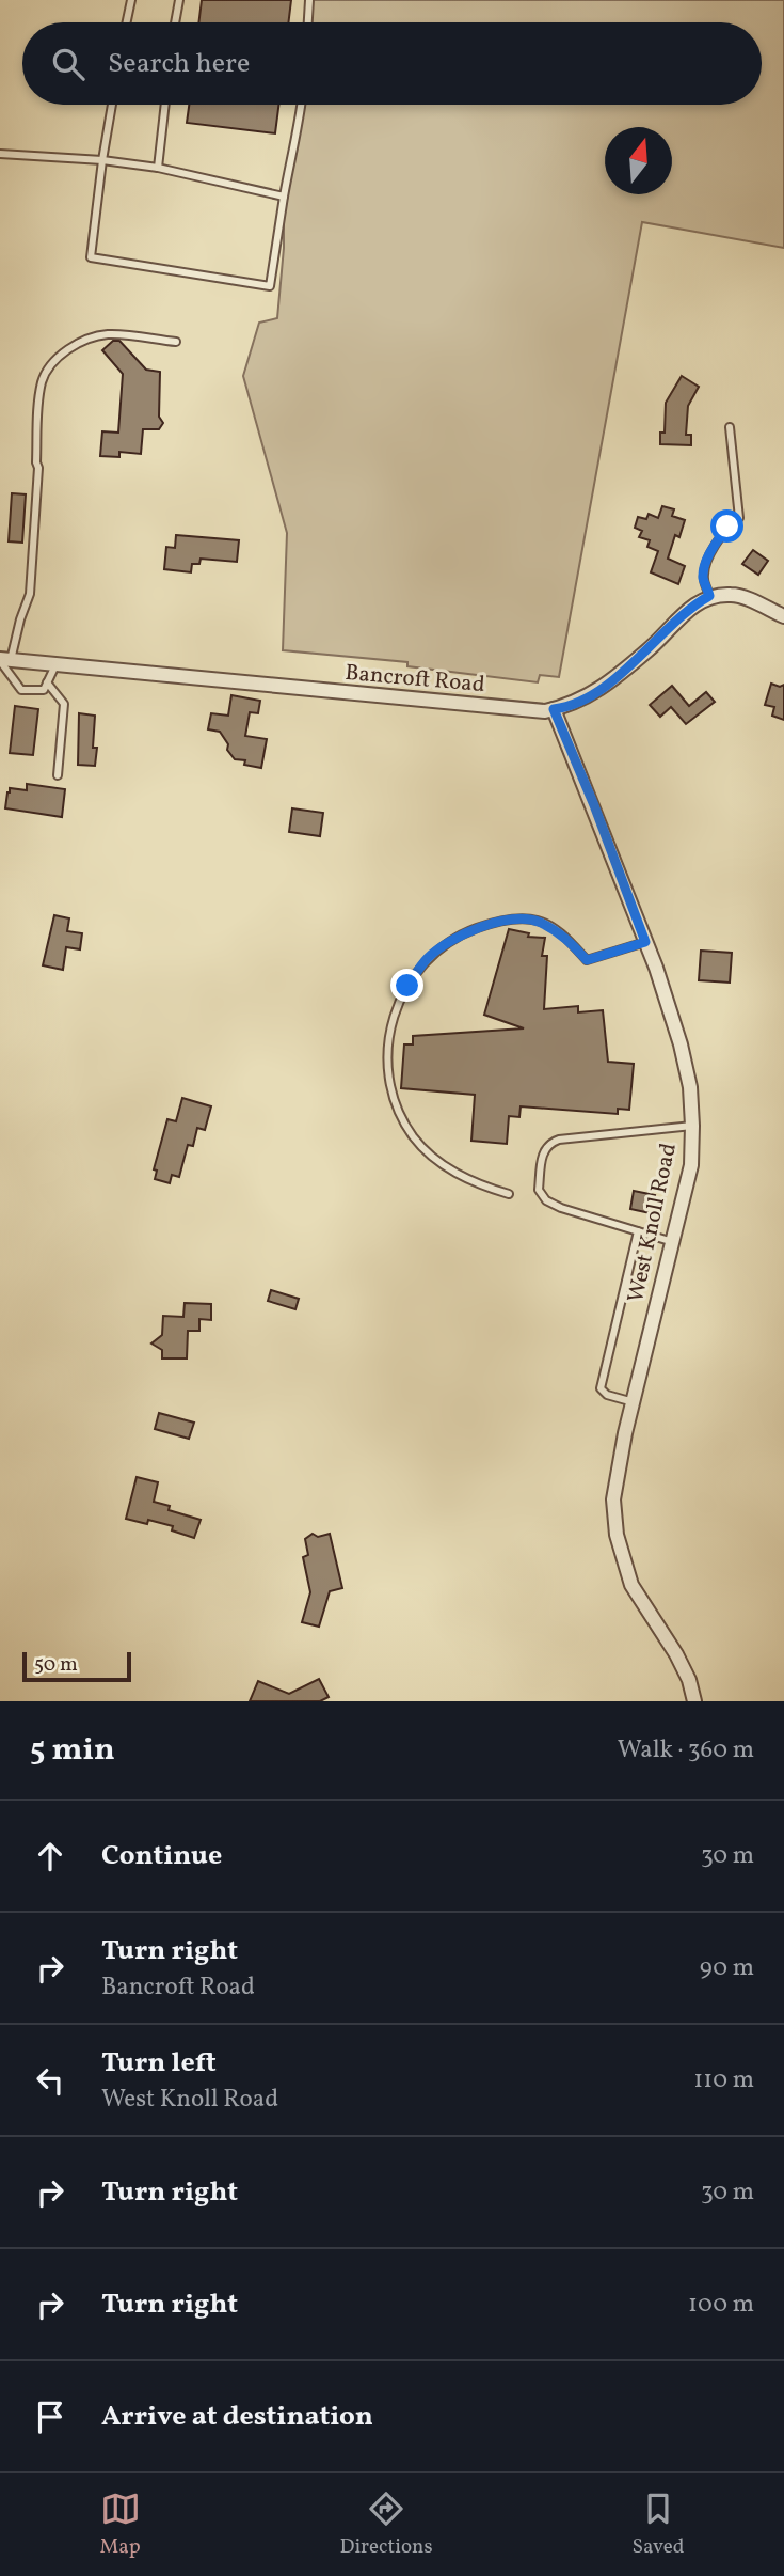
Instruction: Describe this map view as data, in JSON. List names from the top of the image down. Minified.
{"streets":{"street":["Bancroft Road","West Knoll Road"]},"crossings":[["Bancroft Road","West Knoll Road"]],"scale_bar":"50 m","north":"top","page":{"search":"Search here","scale":"50 m","heading":["5 min","Walk · 360 m"],"list":[["Continue","30 m"],["Turn right","Bancroft Road","90 m"],["Turn left","West Knoll Road","110 m"],["Turn right","30 m"],["Turn right","100 m"],"Arrive at destination"],"nav":["Map","Directions","Saved"]}}
